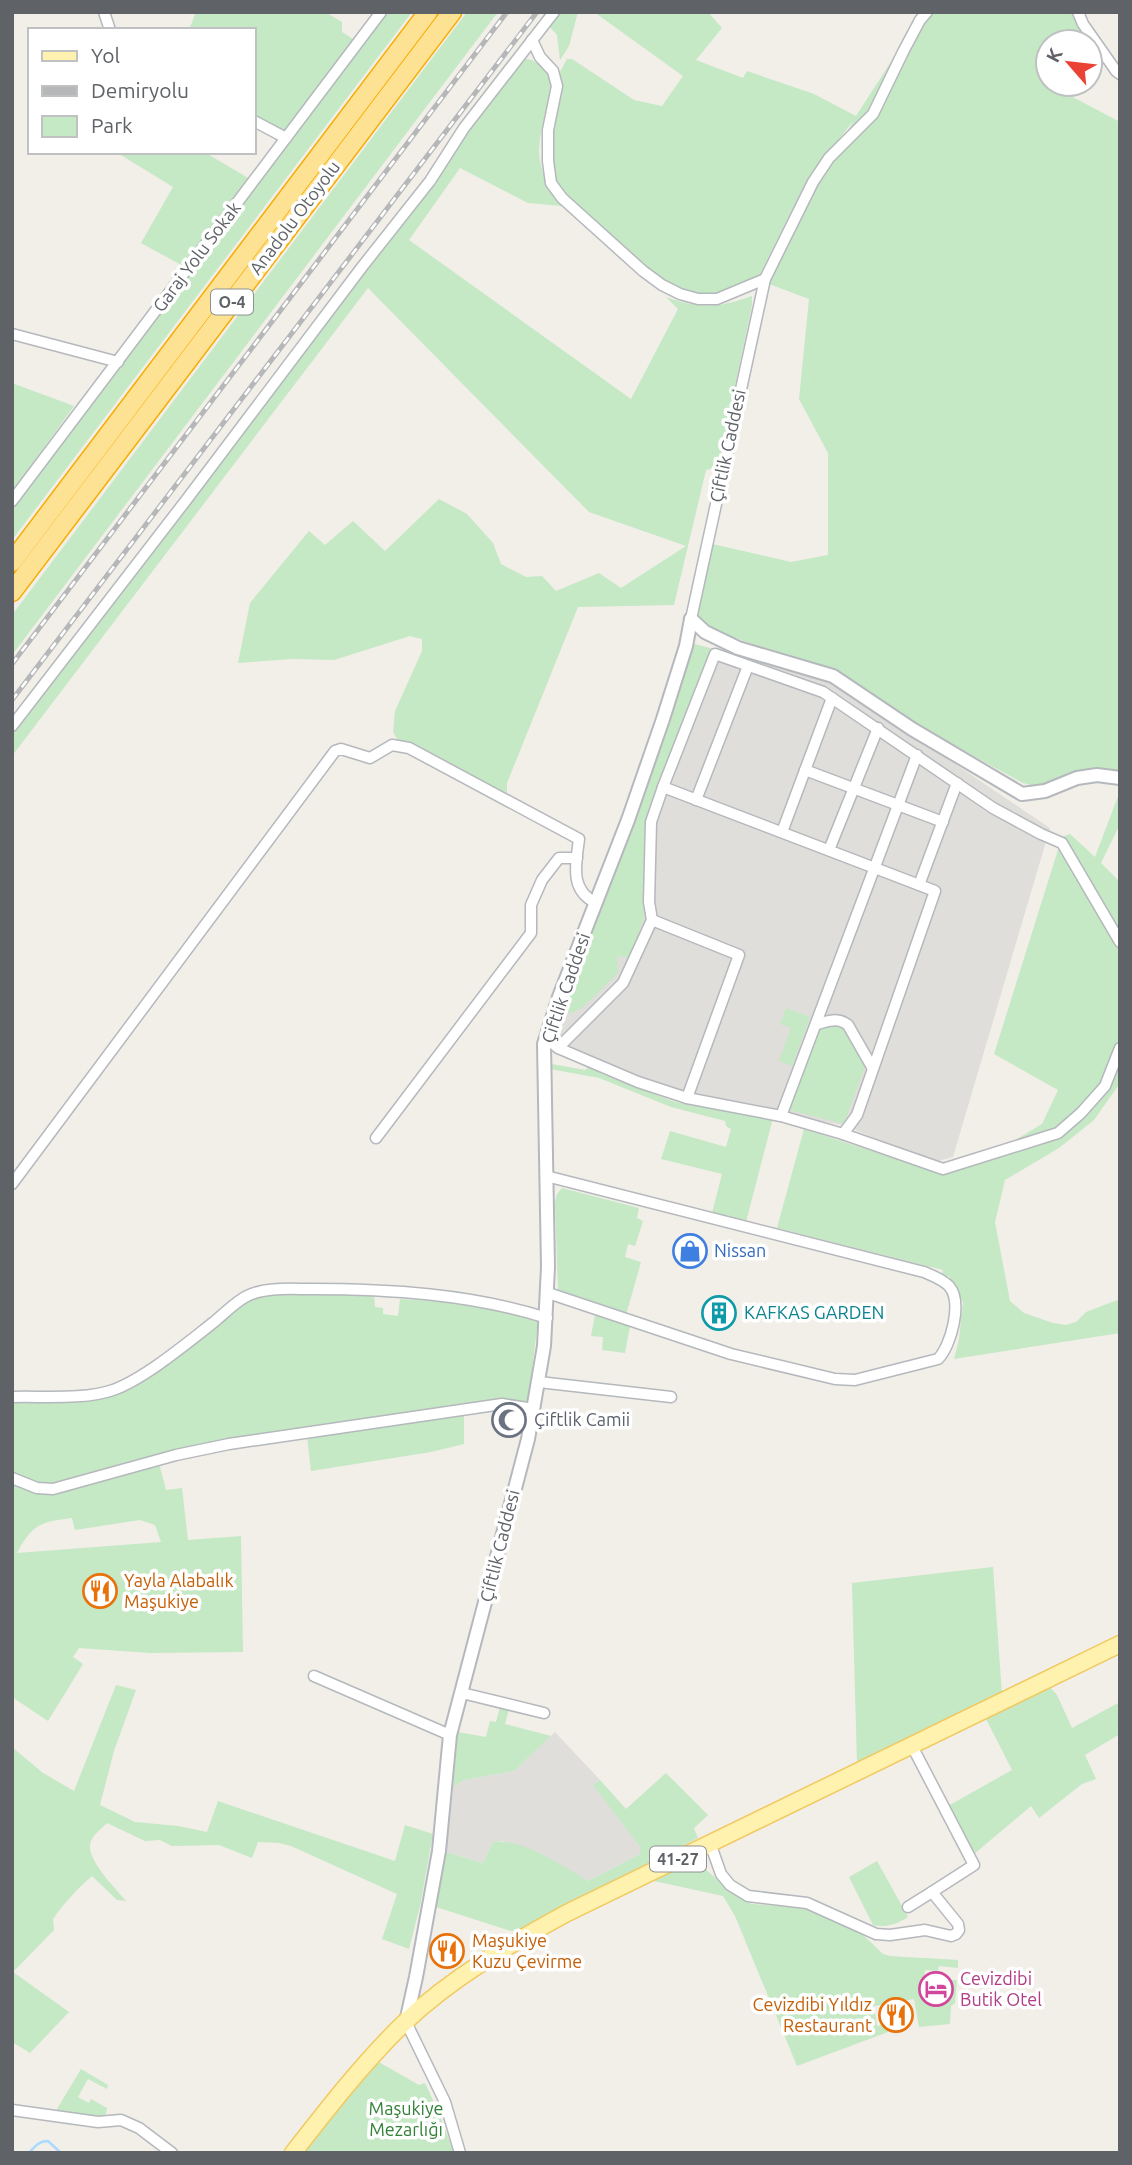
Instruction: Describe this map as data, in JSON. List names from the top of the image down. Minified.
{"streets":{"highway":["Anadolu Otoyolu","O-4"],"main road":["41-27"],"street":["Garaj Yolu Sokak","Çiftlik Caddesi"]},"crossings":[["Çiftlik Caddesi","41-27"]],"parks":["Maşukiye Mezarlığı"],"places":{"shop":["Nissan"],"building":["KAFKAS GARDEN"],"mosque":["Çiftlik Camii"],"restaurant":["Yayla Alabalık Maşukiye","Maşukiye Kuzu Çevirme","Cevizdibi Yıldız Restaurant"],"hotel":["Cevizdibi Butik Otel"]},"legend":["Yol","Demiryolu","Park"],"north":"top left"}
